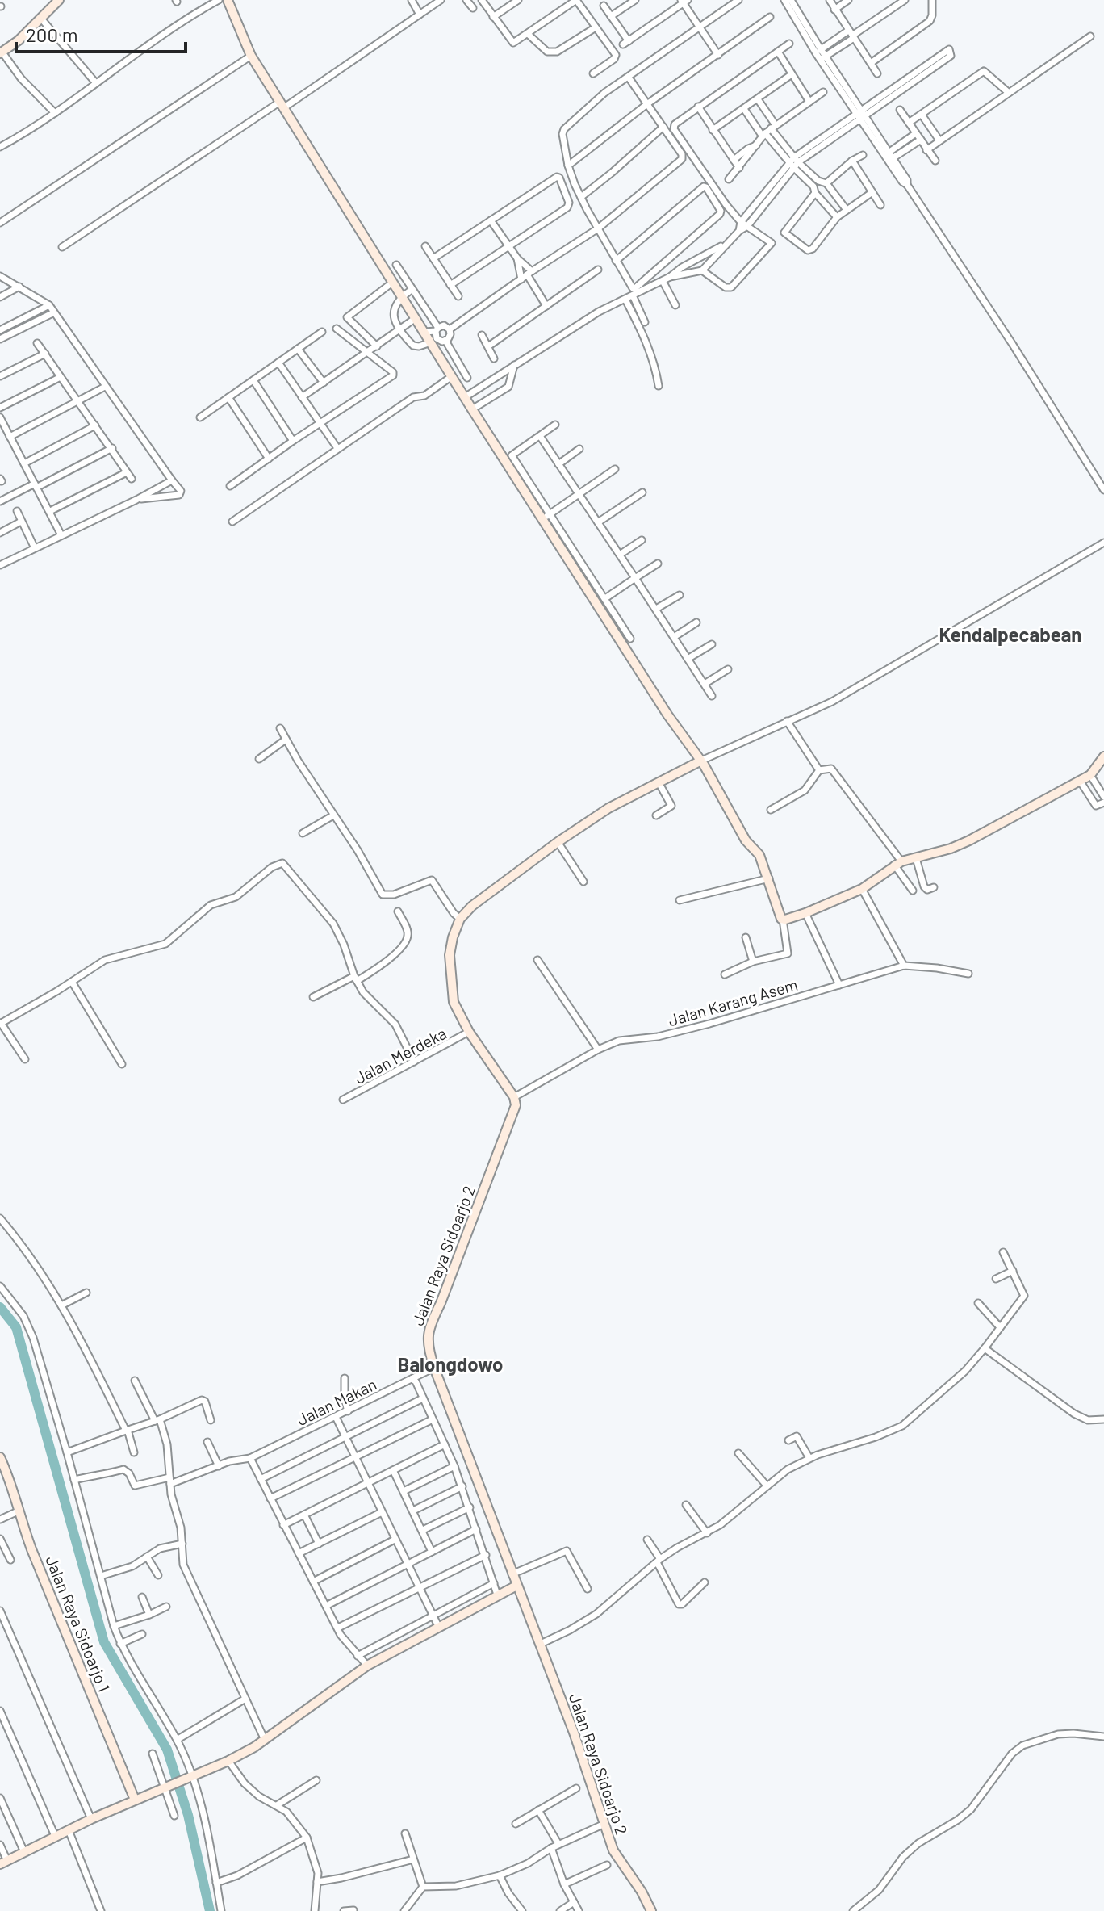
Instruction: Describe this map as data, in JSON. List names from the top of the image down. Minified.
{"streets":{"street":["Jalan Karang Asem","Jalan Merdeka","Jalan Raya Sidoarjo 2","Jalan Makan","Jalan Raya Sidoarjo 1"]},"crossings":[["Jalan Karang Asem","Jalan Raya Sidoarjo 2"],["Jalan Raya Sidoarjo 2","Jalan Makan"]],"districts":["Kendalpecabean","Balongdowo"],"scale_bar":"200 m"}
